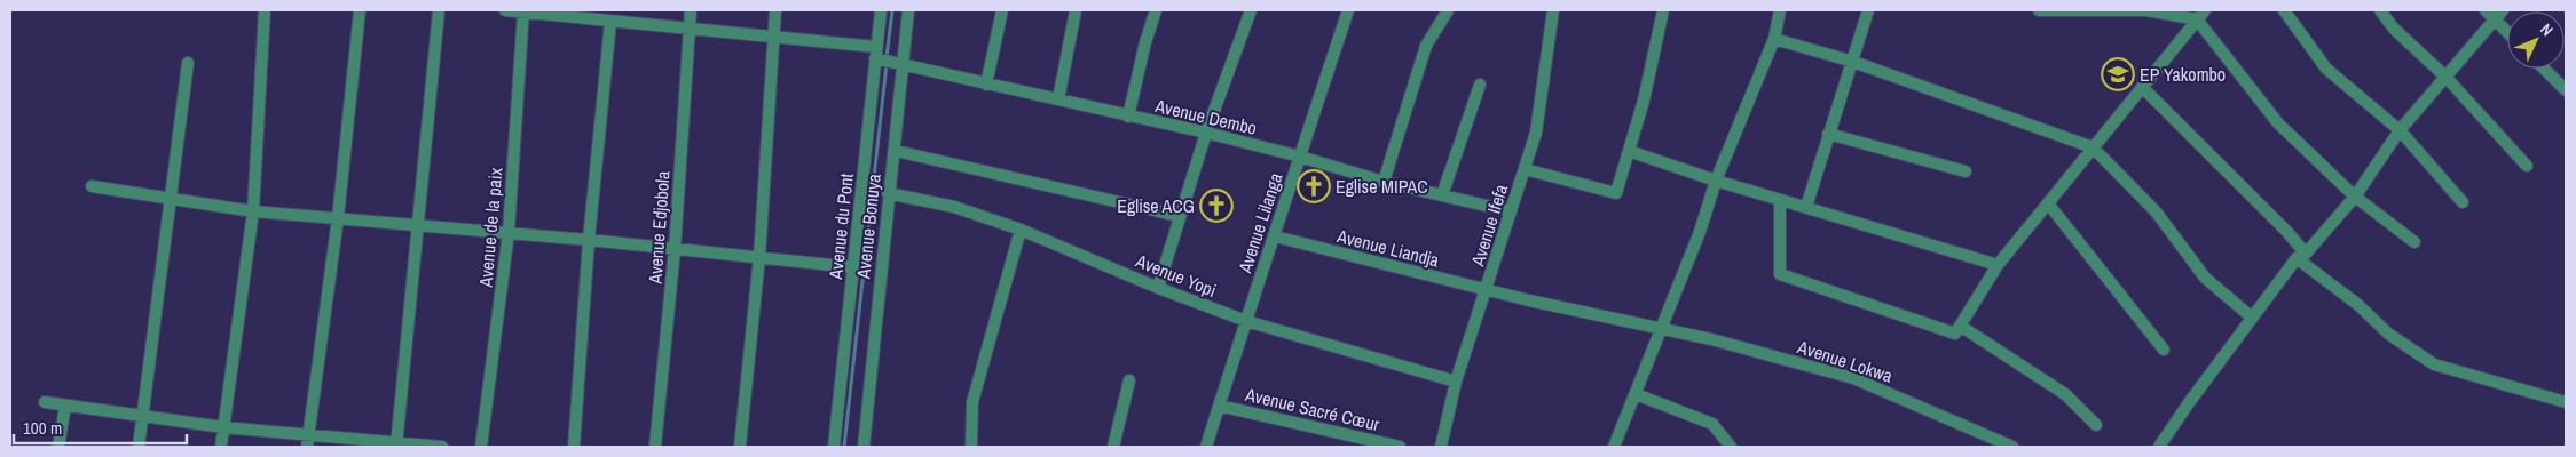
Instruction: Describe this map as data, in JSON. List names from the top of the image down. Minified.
{"streets":{"street":["Avenue Dembo","Avenue Lilanga","Avenue Ifefa","Avenue du Pont","Avenue Bonuya","Avenue de la paix","Avenue Edjobola","Avenue Liandja","Avenue Yopi","Avenue Lokwa","Avenue Sacré Cœur"]},"crossings":[["Avenue Dembo","Avenue Lilanga"],["Avenue Dembo","Avenue Ifefa"],["Avenue Dembo","Avenue du Pont"],["Avenue Dembo","Avenue Bonuya"],["Avenue Dembo","Avenue de la paix"],["Avenue Dembo","Avenue Edjobola"],["Avenue Lilanga","Avenue Liandja"],["Avenue Lilanga","Avenue Yopi"],["Avenue Lilanga","Avenue Sacré Cœur"],["Avenue Ifefa","Avenue Liandja"],["Avenue Ifefa","Avenue Yopi"],["Avenue du Pont","Avenue Bonuya"],["Avenue Bonuya","Avenue Yopi"],["Avenue Liandja","Avenue Lokwa"]],"places":{"school or university":["EP Yakombo"],"church":["Eglise MIPAC","Eglise ACG"]},"scale_bar":"100 m","north":"top right"}
